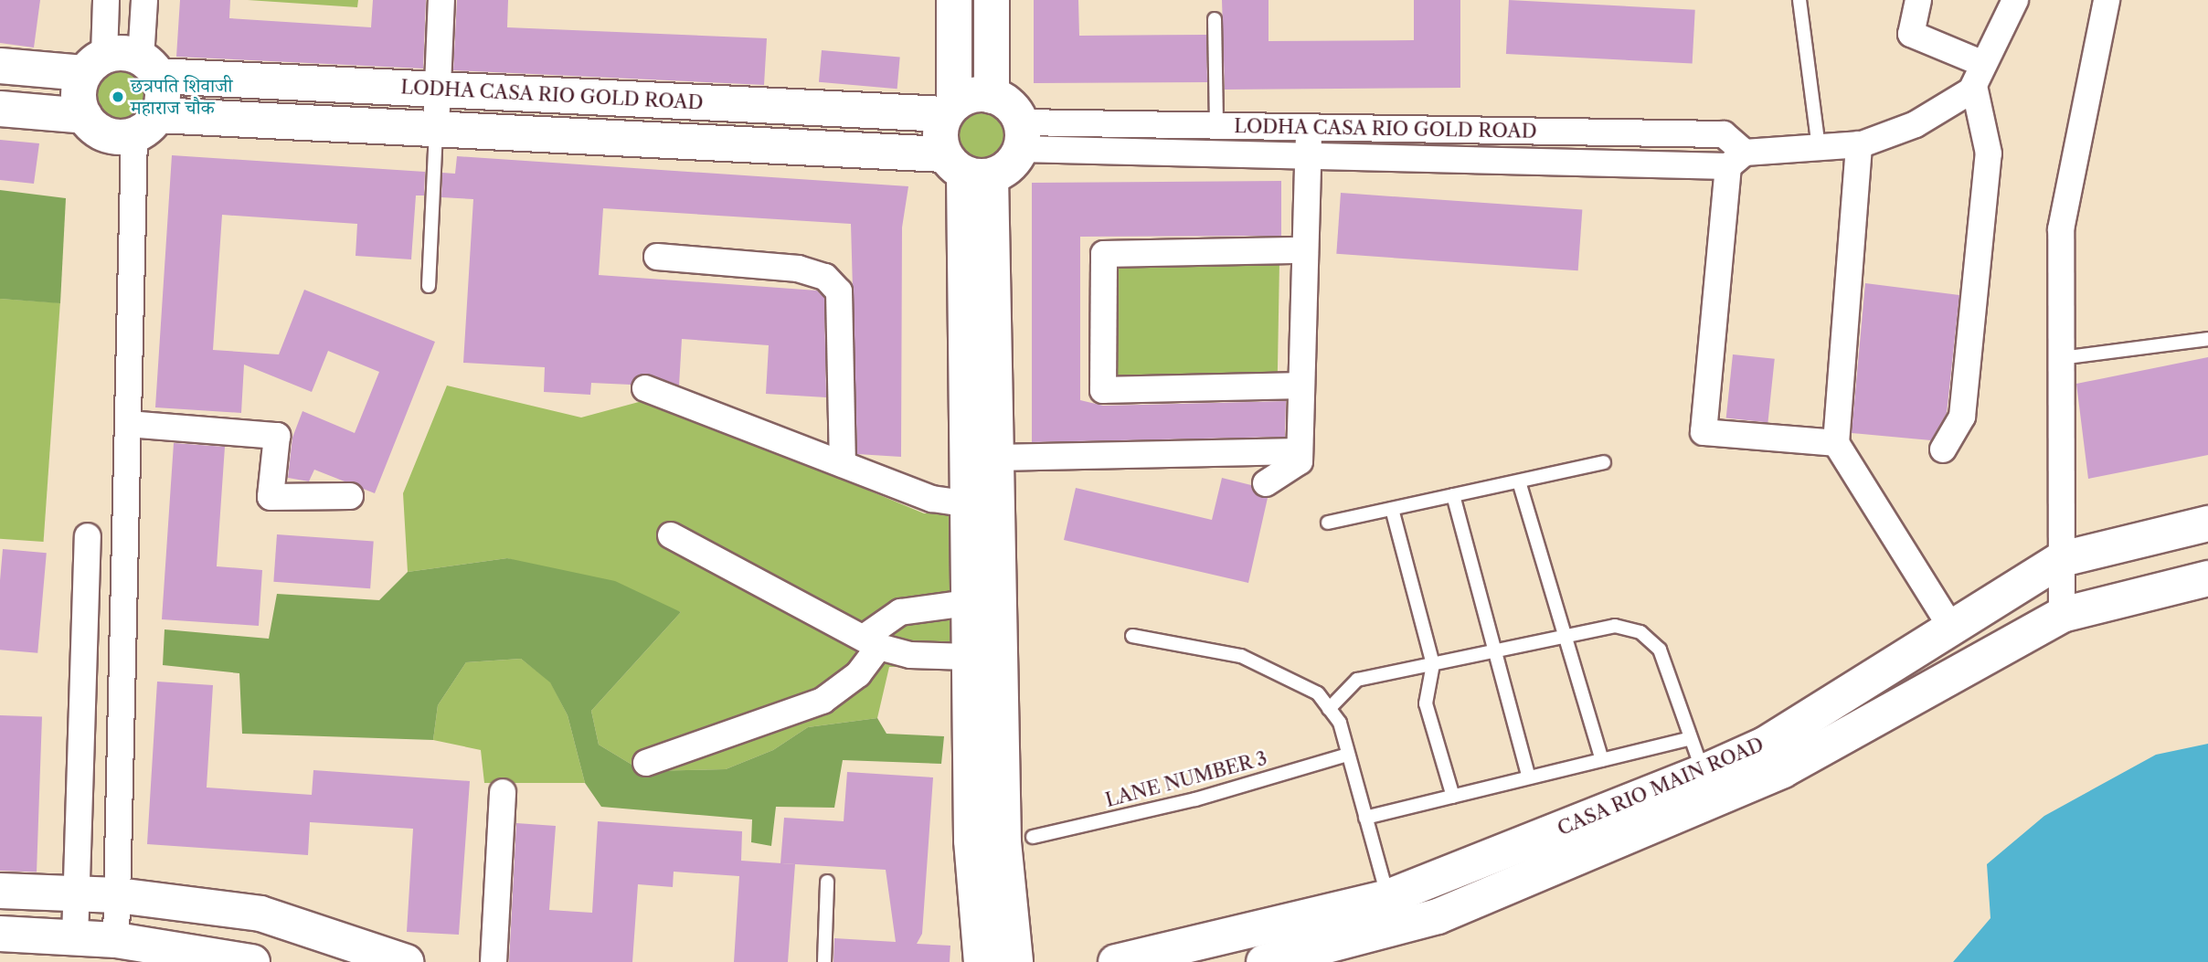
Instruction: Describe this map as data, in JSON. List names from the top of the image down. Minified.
{"streets":{"street":["LODHA CASA RIO GOLD ROAD","CASA RIO MAIN ROAD"],"lane":["LANE NUMBER 3"]},"places":["छत्रपति शिवाजी महाराज चौक"]}
